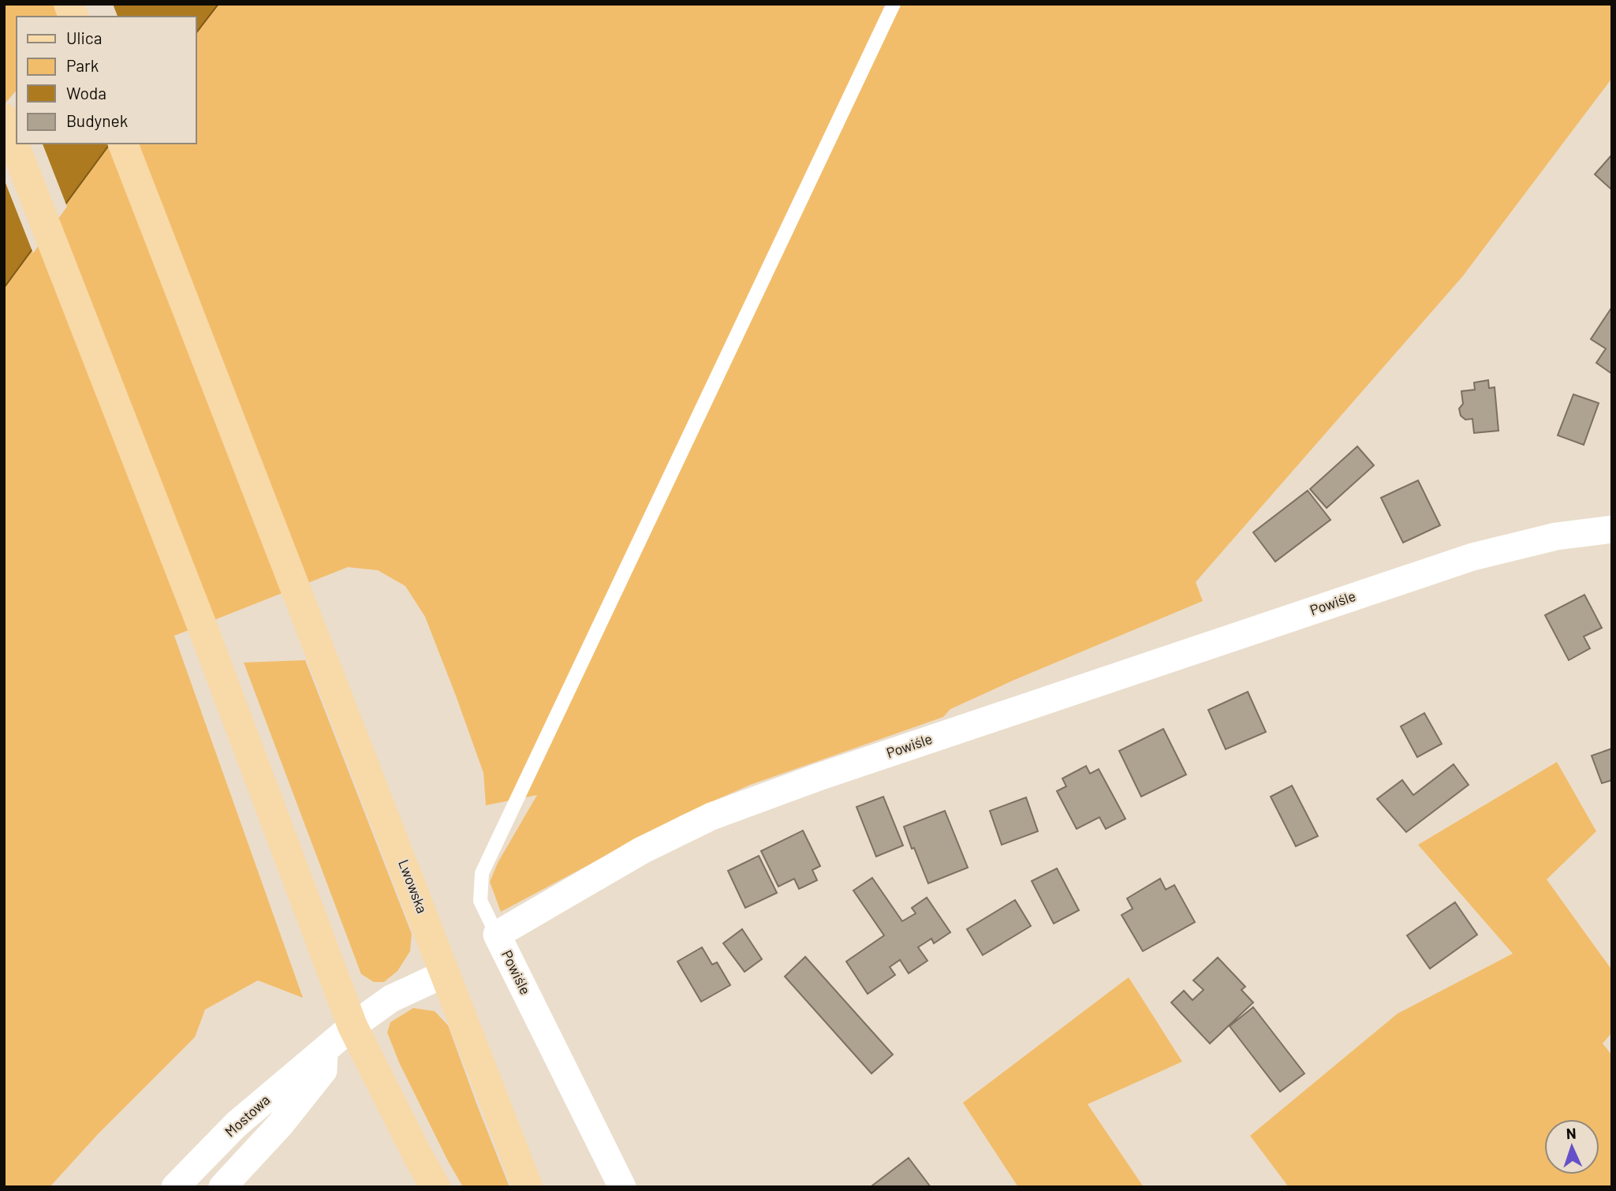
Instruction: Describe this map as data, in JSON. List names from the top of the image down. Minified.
{"streets":{"main road":["Lwowska"],"street":["Powiśle","Mostowa"]},"crossings":[["Lwowska","Mostowa"]],"legend":["Ulica","Park","Woda","Budynek"],"north":"top"}
